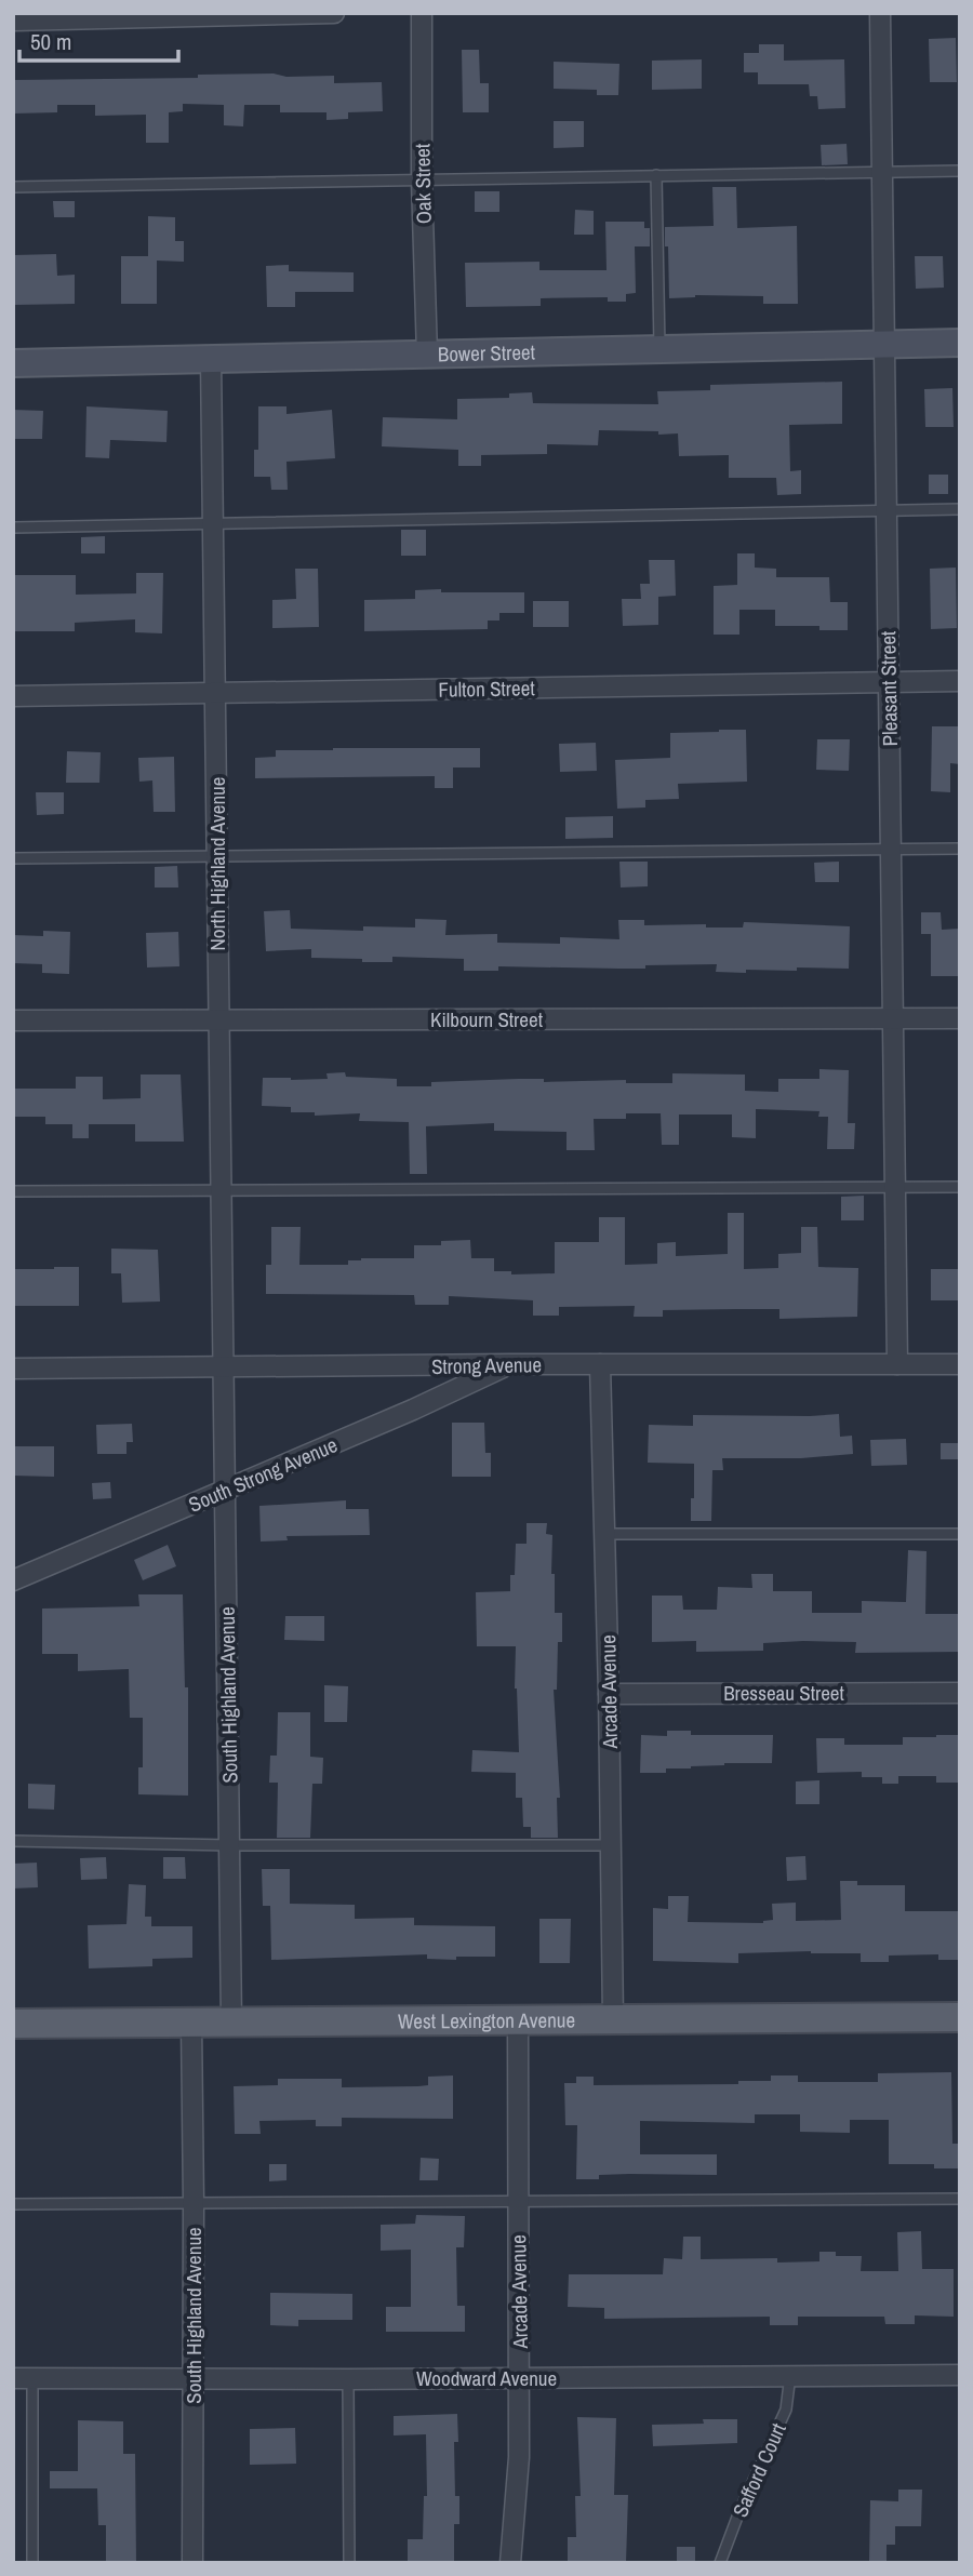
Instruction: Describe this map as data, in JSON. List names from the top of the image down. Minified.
{"streets":{"main road":["West Lexington Avenue"],"street":["Oak Street","Bower Street","Fulton Street","Pleasant Street","North Highland Avenue","Kilbourn Street","Strong Avenue","South Strong Avenue","Arcade Avenue","Bresseau Street","South Highland Avenue","Woodward Avenue"],"lane":["Safford Court"]},"crossings":[["Oak Street","Bower Street"],["Bower Street","Pleasant Street"],["Bower Street","North Highland Avenue"],["Fulton Street","Pleasant Street"],["Fulton Street","North Highland Avenue"],["Pleasant Street","Kilbourn Street"],["Pleasant Street","Strong Avenue"],["North Highland Avenue","Kilbourn Street"],["North Highland Avenue","Strong Avenue"],["North Highland Avenue","South Highland Avenue"],["Strong Avenue","South Strong Avenue"],["Strong Avenue","Arcade Avenue"],["Strong Avenue","South Highland Avenue"],["South Strong Avenue","South Highland Avenue"],["Arcade Avenue","Bresseau Street"],["Arcade Avenue","West Lexington Avenue"],["Arcade Avenue","Woodward Avenue"],["South Highland Avenue","West Lexington Avenue"],["South Highland Avenue","Woodward Avenue"],["Woodward Avenue","Safford Court"]],"scale_bar":"50 m"}
